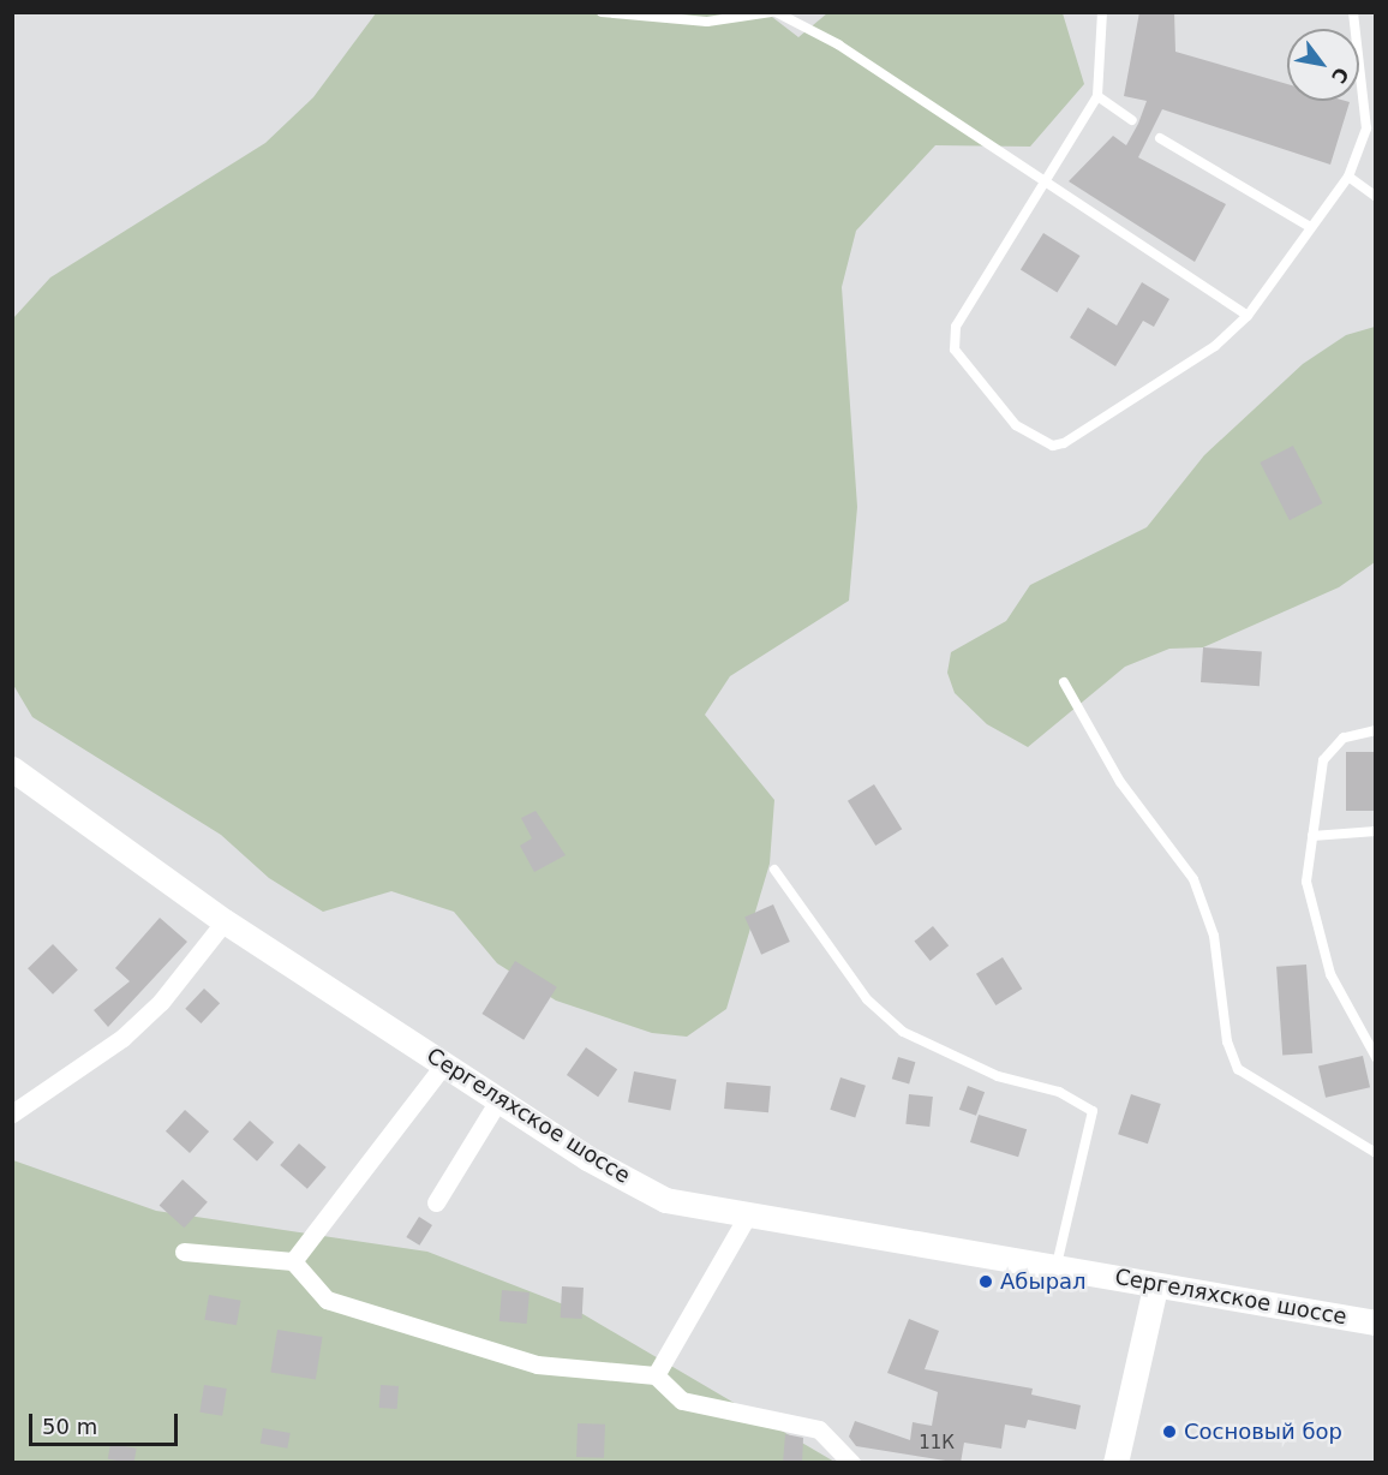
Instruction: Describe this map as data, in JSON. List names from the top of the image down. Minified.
{"streets":{"main road":["Сергеляхское шоссе"]},"places":["Абырал","Сосновый бор"],"house_numbers":["11К"],"scale_bar":"50 m","north":"bottom right"}
